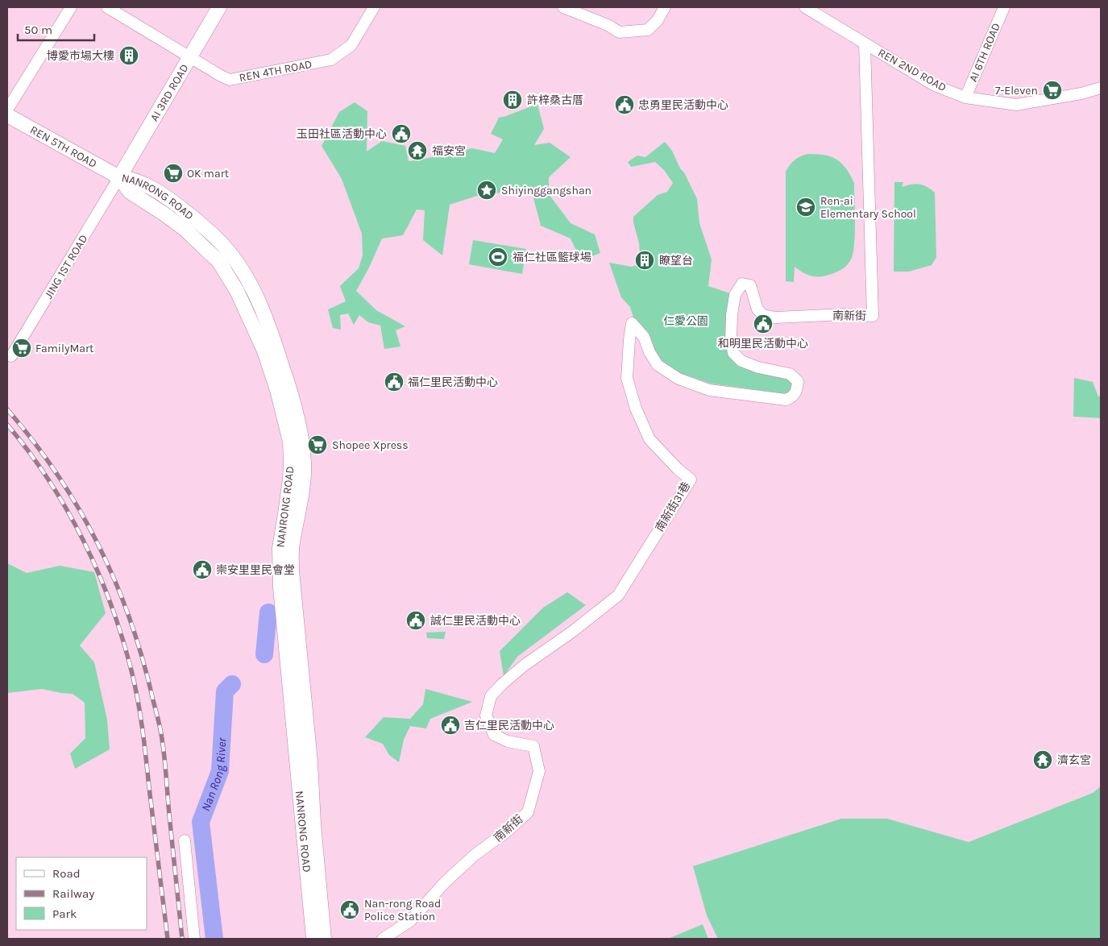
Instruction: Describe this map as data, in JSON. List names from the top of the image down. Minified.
{"streets":{"main road":["AI 3RD ROAD","REN 5TH ROAD","NANRONG ROAD"],"street":["AI 6TH ROAD","REN 2ND ROAD","REN 4TH ROAD","JING 1ST ROAD","南新街","南新街31巷"]},"crossings":[["AI 6TH ROAD","REN 2ND ROAD"],["REN 2ND ROAD","南新街"],["REN 4TH ROAD","AI 3RD ROAD"],["AI 3RD ROAD","REN 5TH ROAD"],["AI 3RD ROAD","NANRONG ROAD"],["AI 3RD ROAD","JING 1ST ROAD"],["REN 5TH ROAD","NANRONG ROAD"],["REN 5TH ROAD","JING 1ST ROAD"],["NANRONG ROAD","JING 1ST ROAD"],["南新街","南新街31巷"]],"water":["Nan Rong River"],"parks":["仁愛公園"],"places":{"building":["博愛市場大樓","許梓桑古厝","瞭望台"],"supermarket":["7-Eleven","OK mart","FamilyMart","Shopee Xpress"],"public building":["忠勇里民活動中心","玉田社區活動中心","和明里民活動中心","福仁里民活動中心","崇安里里民會堂","誠仁里民活動中心","吉仁里民活動中心","Nan-rong Road Police Station"],"temple":["福安宮","濟玄宮"],"place":["Shiyinggangshan"],"school or university":["Ren-ai Elementary School"],"sports":["福仁社區籃球場"]},"legend":["Road","Railway","Park"],"scale_bar":"50 m"}
